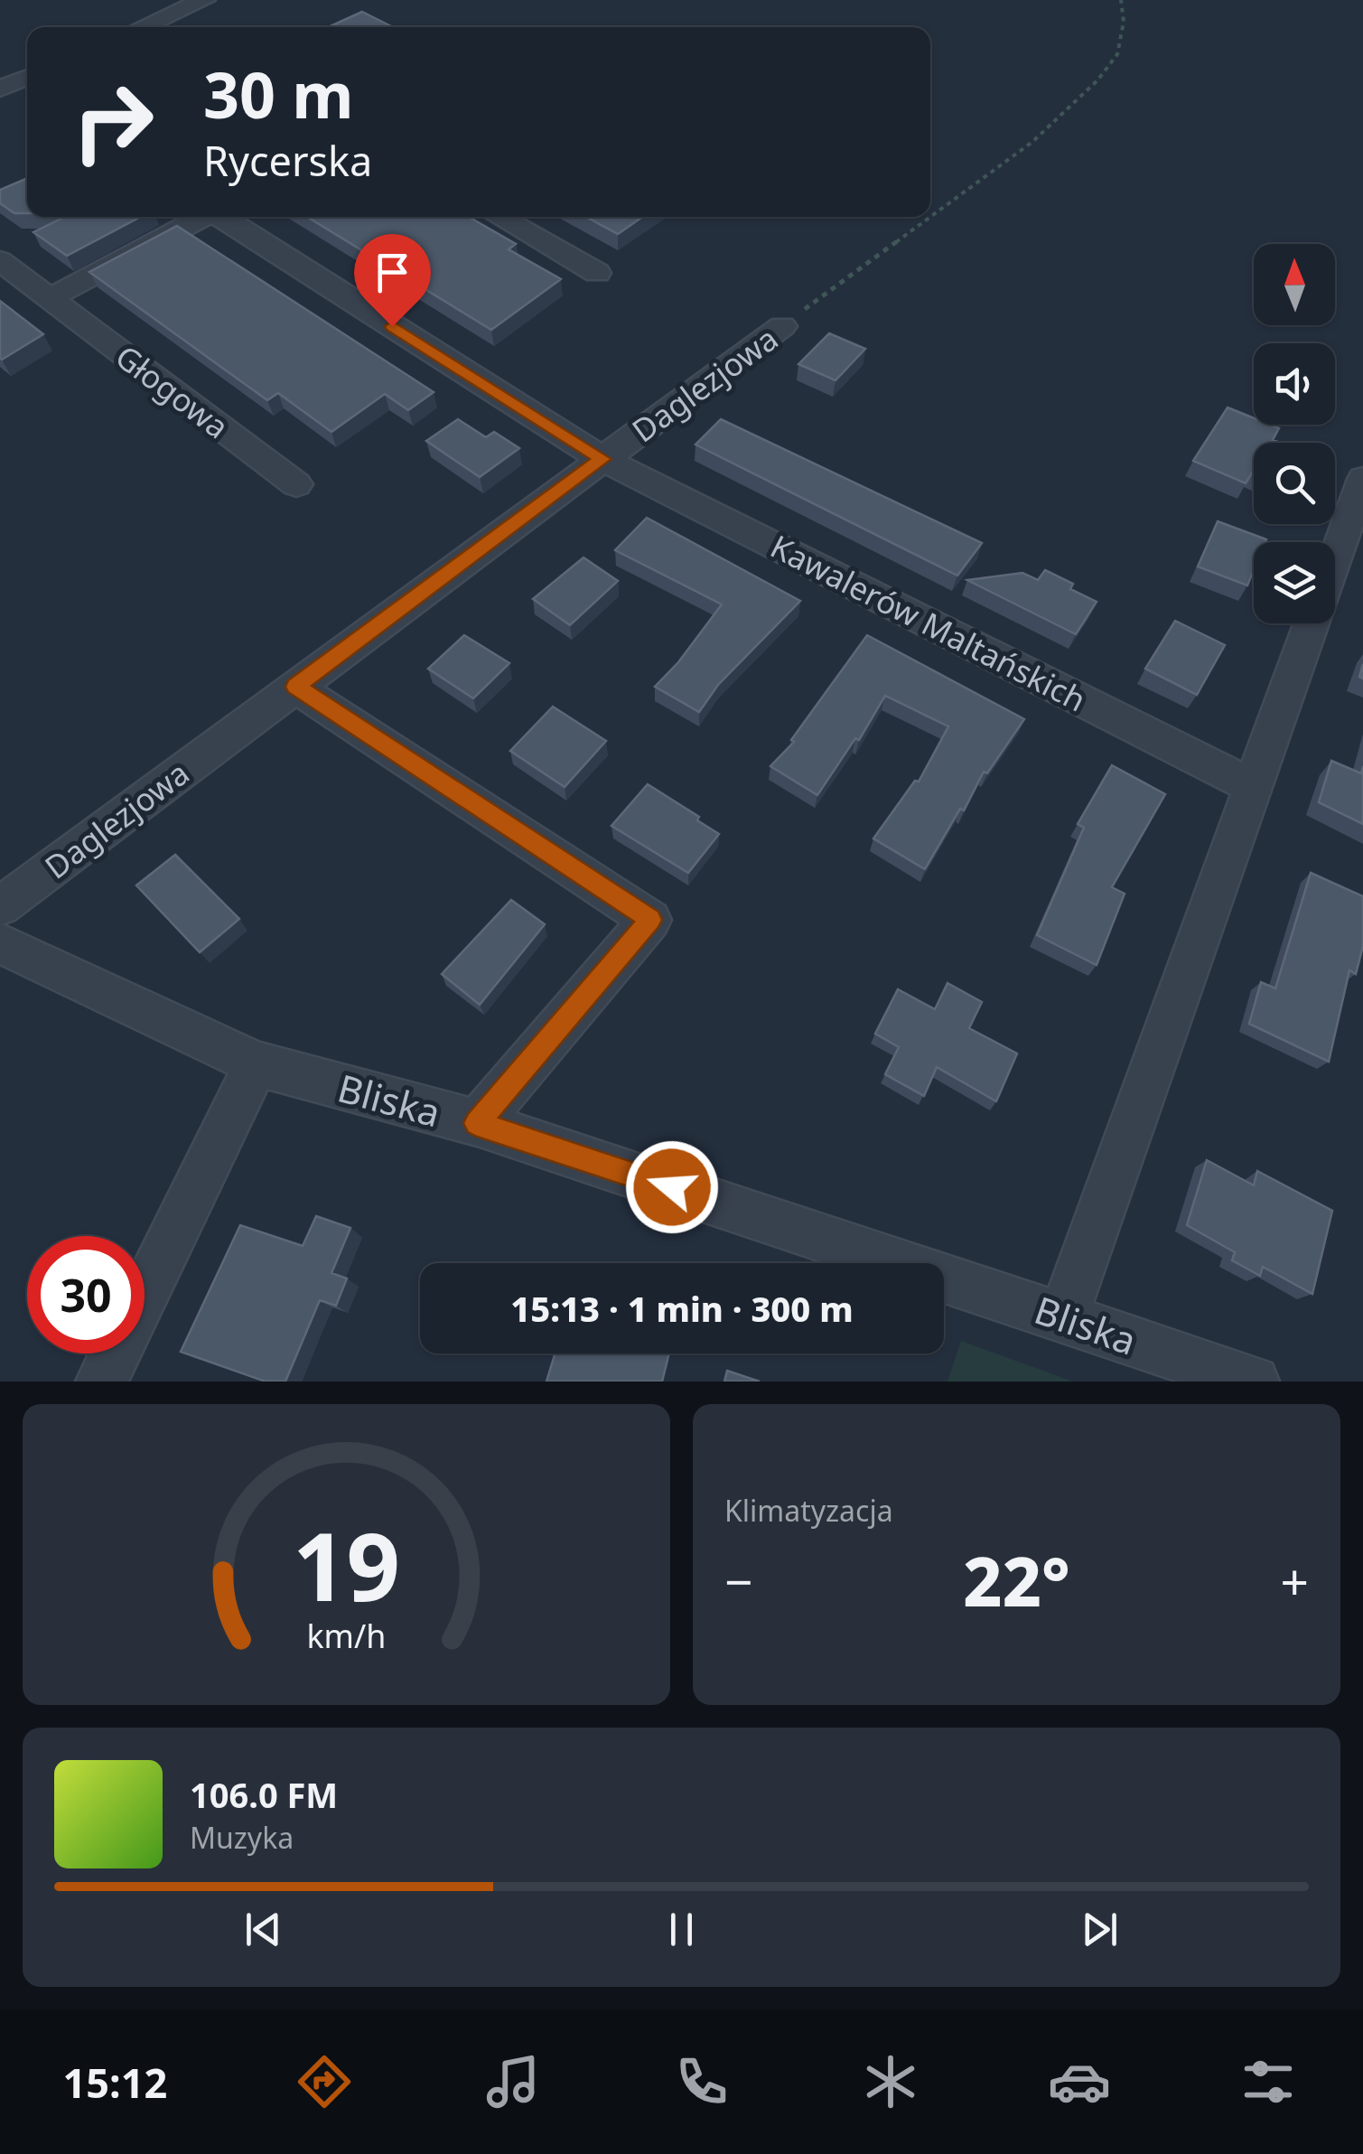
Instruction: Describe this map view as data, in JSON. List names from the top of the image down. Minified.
{"streets":{"street":["Daglezjowa","Głogowa","Kawalerów Maltańskich","Bliska"]},"crossings":[["Daglezjowa","Kawalerów Maltańskich"]],"north":"top","page":{"turn":["30 m","Rycerska"],"limit":"30","trip":"15:13 · 1 min · 300 m","tile":"Klimatyzacja","heat":["−","22°","+"],"song":["106.0 FM","Muzyka"],"tabs":"15:12","gauge":["19","km/h"]}}
